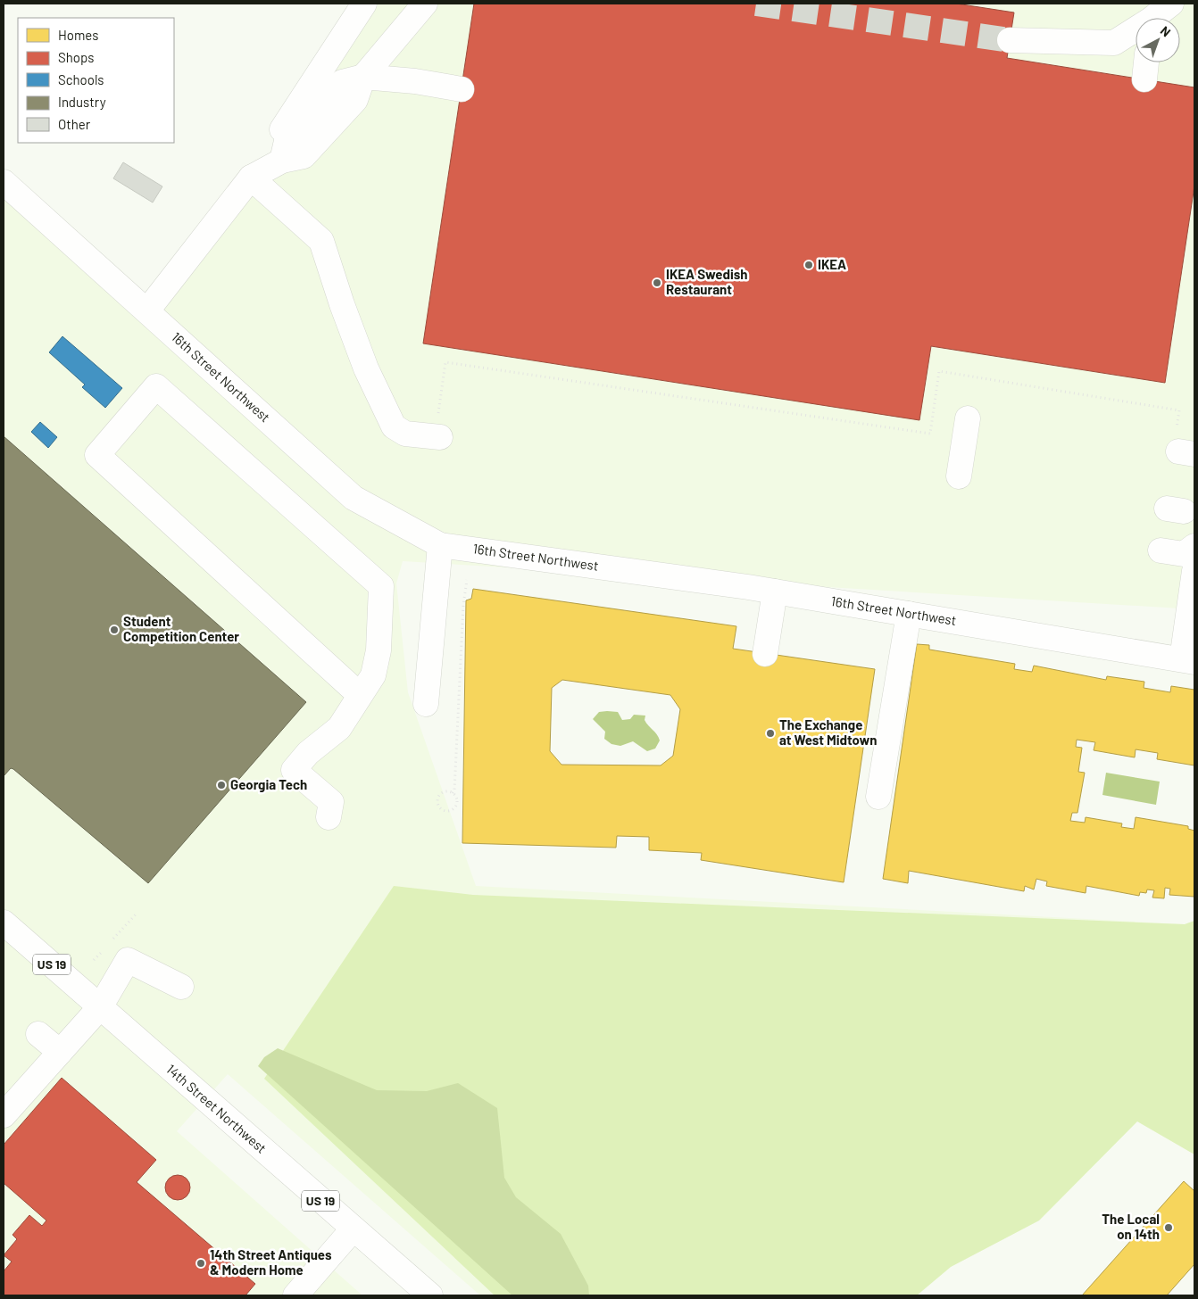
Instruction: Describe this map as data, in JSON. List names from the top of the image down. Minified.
{"streets":{"street":["16th Street Northwest","US 19","14th Street Northwest"]},"places":["IKEA","IKEA Swedish Restaurant","Student Competition Center","The Exchange at West Midtown","Georgia Tech","The Local on 14th","14th Street Antiques & Modern Home"],"legend":["Homes","Shops","Schools","Industry","Other"],"north":"top right"}
